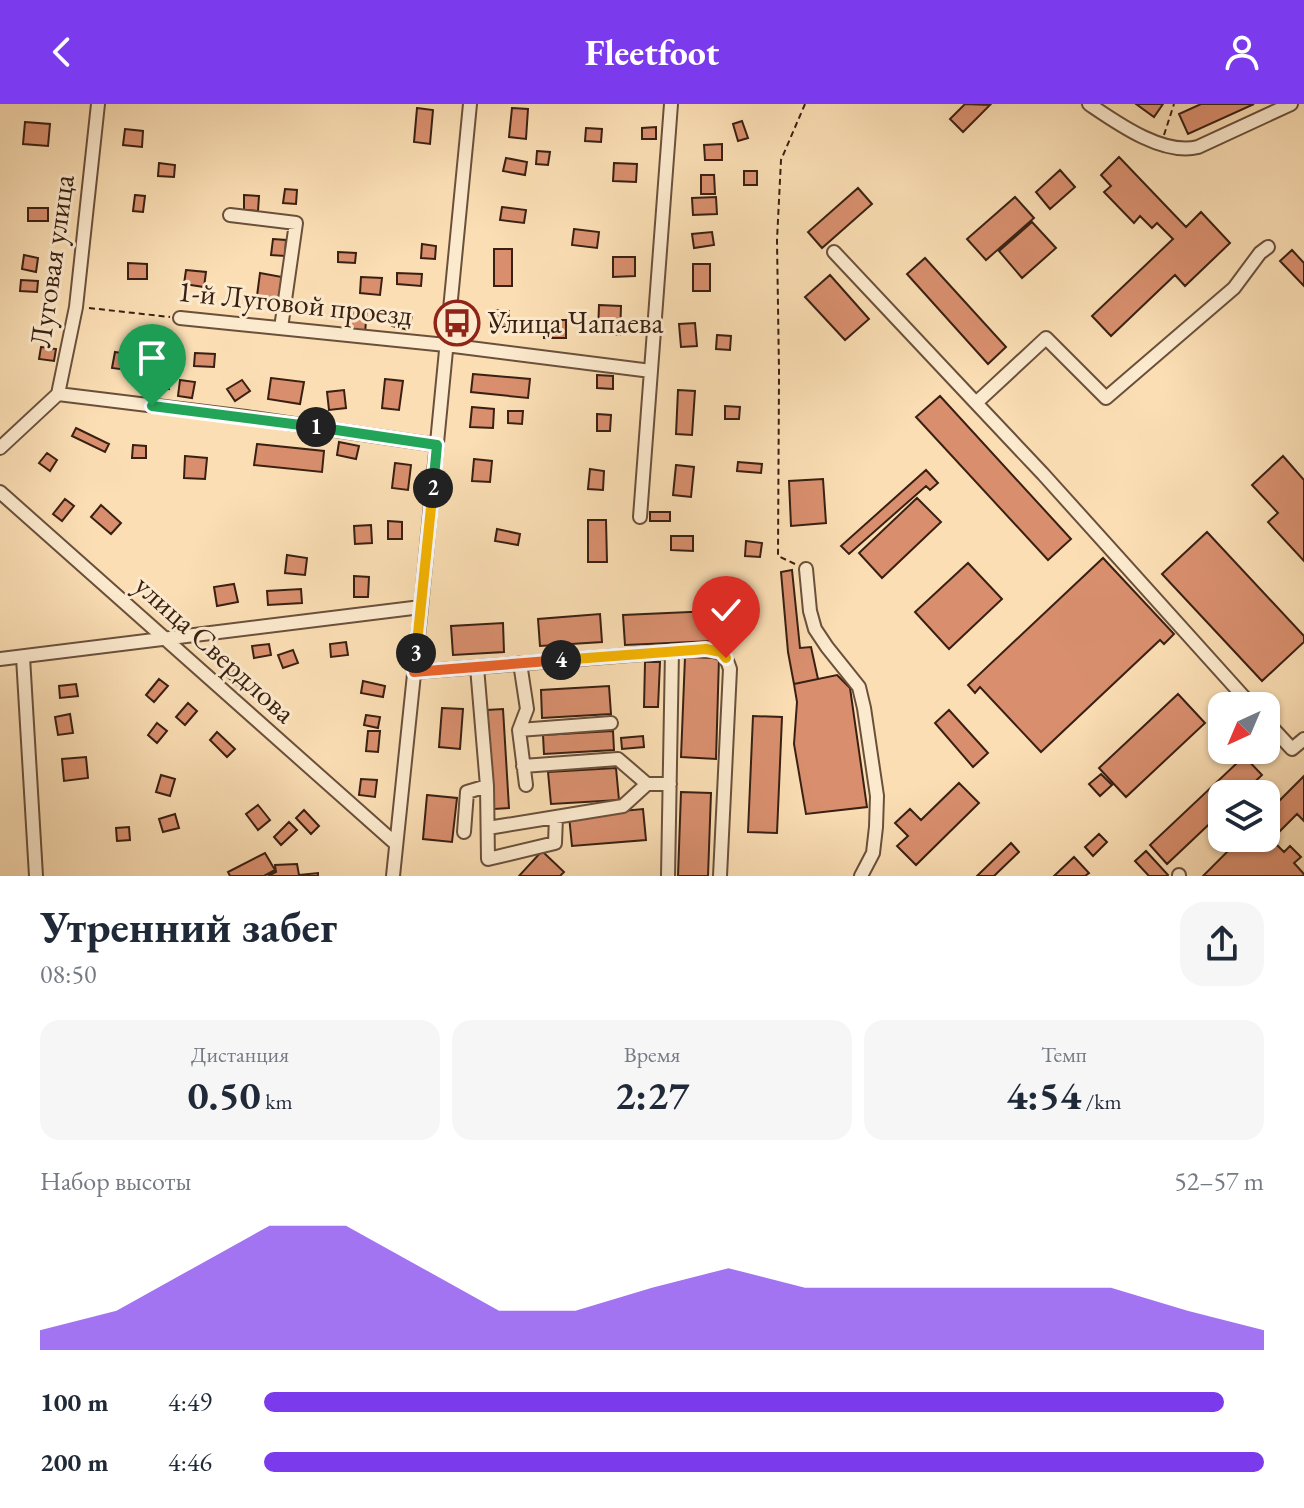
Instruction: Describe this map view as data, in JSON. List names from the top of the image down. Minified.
{"streets":{"street":["Луговая улица","1-й Луговой проезд","улица Свердлова"]},"crossings":[["Луговая улица","1-й Луговой проезд"]],"places":{"bus stop":["Улица Чапаева"]},"north":"bottom left","page":{"header":"Fleetfoot","pins":["1","2","3","4"],"heading":["Утренний забег","08:50"],"stats":[["Дистанция","0.50 km"],["Время","2:27"],["Темп","4:54 /km"]],"chart":["Набор высоты","52–57 m"],"list":[{"name":"100 m","note":"4:49"},{"name":"200 m","note":"4:46"}]}}
